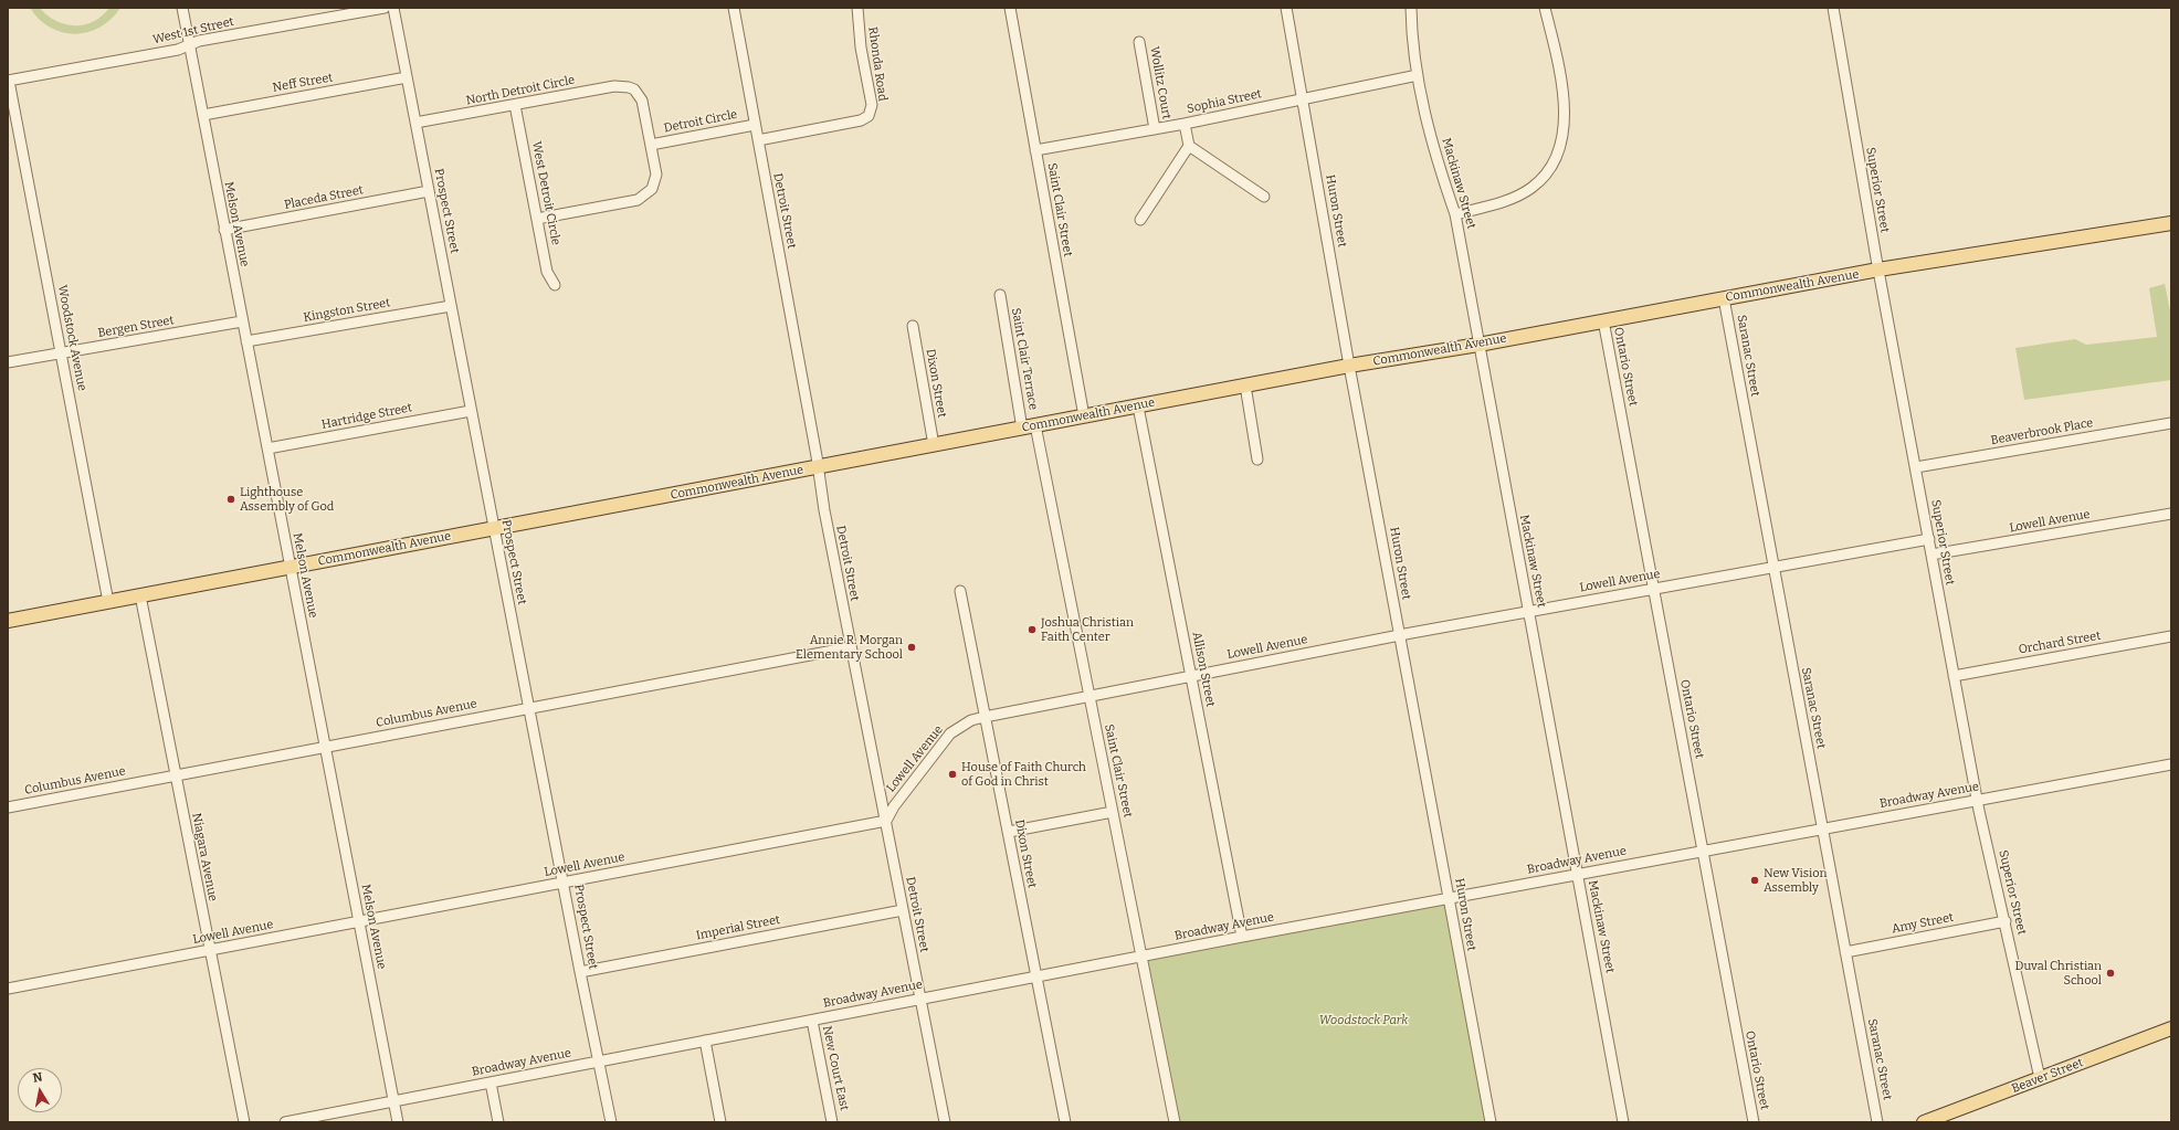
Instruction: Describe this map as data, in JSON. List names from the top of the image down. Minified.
{"streets":{"main road":["Commonwealth Avenue","Beaver Street"],"street":["West 1st Street","Rhonda Road","Neff Street","Wollitz Court","North Detroit Circle","Sophia Street","Detroit Circle","Mackinaw Street","Superior Street","West Detroit Circle","Placeda Street","Saint Clair Street","Prospect Street","Detroit Street","Huron Street","Melson Avenue","Kingston Street","Bergen Street","Woodstock Avenue","Saranac Street","Saint Clair Terrace","Ontario Street","Dixon Street","Hartridge Street","Beaverbrook Place","Lowell Avenue","Orchard Street","Allison Street","Columbus Avenue","Broadway Avenue","Niagara Avenue","Amy Street","Imperial Street","New Court East"]},"crossings":[["West 1st Street","Melson Avenue"],["West 1st Street","Woodstock Avenue"],["Rhonda Road","Detroit Street"],["Neff Street","Prospect Street"],["Neff Street","Melson Avenue"],["Wollitz Court","Sophia Street"],["North Detroit Circle","Detroit Circle"],["North Detroit Circle","West Detroit Circle"],["North Detroit Circle","Prospect Street"],["Sophia Street","Mackinaw Street"],["Sophia Street","Saint Clair Street"],["Sophia Street","Huron Street"],["Detroit Circle","Detroit Street"],["Mackinaw Street","Commonwealth Avenue"],["Mackinaw Street","Lowell Avenue"],["Mackinaw Street","Broadway Avenue"],["Superior Street","Commonwealth Avenue"],["Superior Street","Beaverbrook Place"],["Superior Street","Lowell Avenue"],["Superior Street","Orchard Street"],["Superior Street","Broadway Avenue"],["Superior Street","Amy Street"],["Superior Street","Beaver Street"],["Placeda Street","Prospect Street"],["Placeda Street","Melson Avenue"],["Saint Clair Street","Commonwealth Avenue"],["Saint Clair Street","Saint Clair Terrace"],["Saint Clair Street","Lowell Avenue"],["Saint Clair Street","Broadway Avenue"],["Prospect Street","Commonwealth Avenue"],["Prospect Street","Kingston Street"],["Prospect Street","Hartridge Street"],["Prospect Street","Lowell Avenue"],["Prospect Street","Columbus Avenue"],["Prospect Street","Broadway Avenue"],["Prospect Street","Imperial Street"],["Detroit Street","Commonwealth Avenue"],["Detroit Street","Lowell Avenue"],["Detroit Street","Columbus Avenue"],["Detroit Street","Broadway Avenue"],["Detroit Street","Imperial Street"],["Huron Street","Commonwealth Avenue"],["Huron Street","Lowell Avenue"],["Huron Street","Broadway Avenue"],["Melson Avenue","Commonwealth Avenue"],["Melson Avenue","Kingston Street"],["Melson Avenue","Bergen Street"],["Melson Avenue","Hartridge Street"],["Melson Avenue","Lowell Avenue"],["Melson Avenue","Columbus Avenue"],["Melson Avenue","Broadway Avenue"],["Commonwealth Avenue","Woodstock Avenue"],["Commonwealth Avenue","Saranac Street"],["Commonwealth Avenue","Saint Clair Terrace"],["Commonwealth Avenue","Ontario Street"],["Commonwealth Avenue","Dixon Street"],["Commonwealth Avenue","Allison Street"],["Commonwealth Avenue","Niagara Avenue"],["Bergen Street","Woodstock Avenue"],["Saranac Street","Lowell Avenue"],["Saranac Street","Broadway Avenue"],["Saranac Street","Amy Street"],["Ontario Street","Lowell Avenue"],["Ontario Street","Broadway Avenue"],["Dixon Street","Lowell Avenue"],["Dixon Street","Broadway Avenue"],["Lowell Avenue","Allison Street"],["Lowell Avenue","Niagara Avenue"],["Allison Street","Broadway Avenue"],["Columbus Avenue","Niagara Avenue"],["Broadway Avenue","New Court East"]],"parks":["Woodstock Park"],"places":["Lighthouse Assembly of God","Joshua Christian Faith Center","Annie R. Morgan Elementary School","House of Faith Church of God in Christ","New Vision Assembly","Duval Christian School"],"north":"top"}
